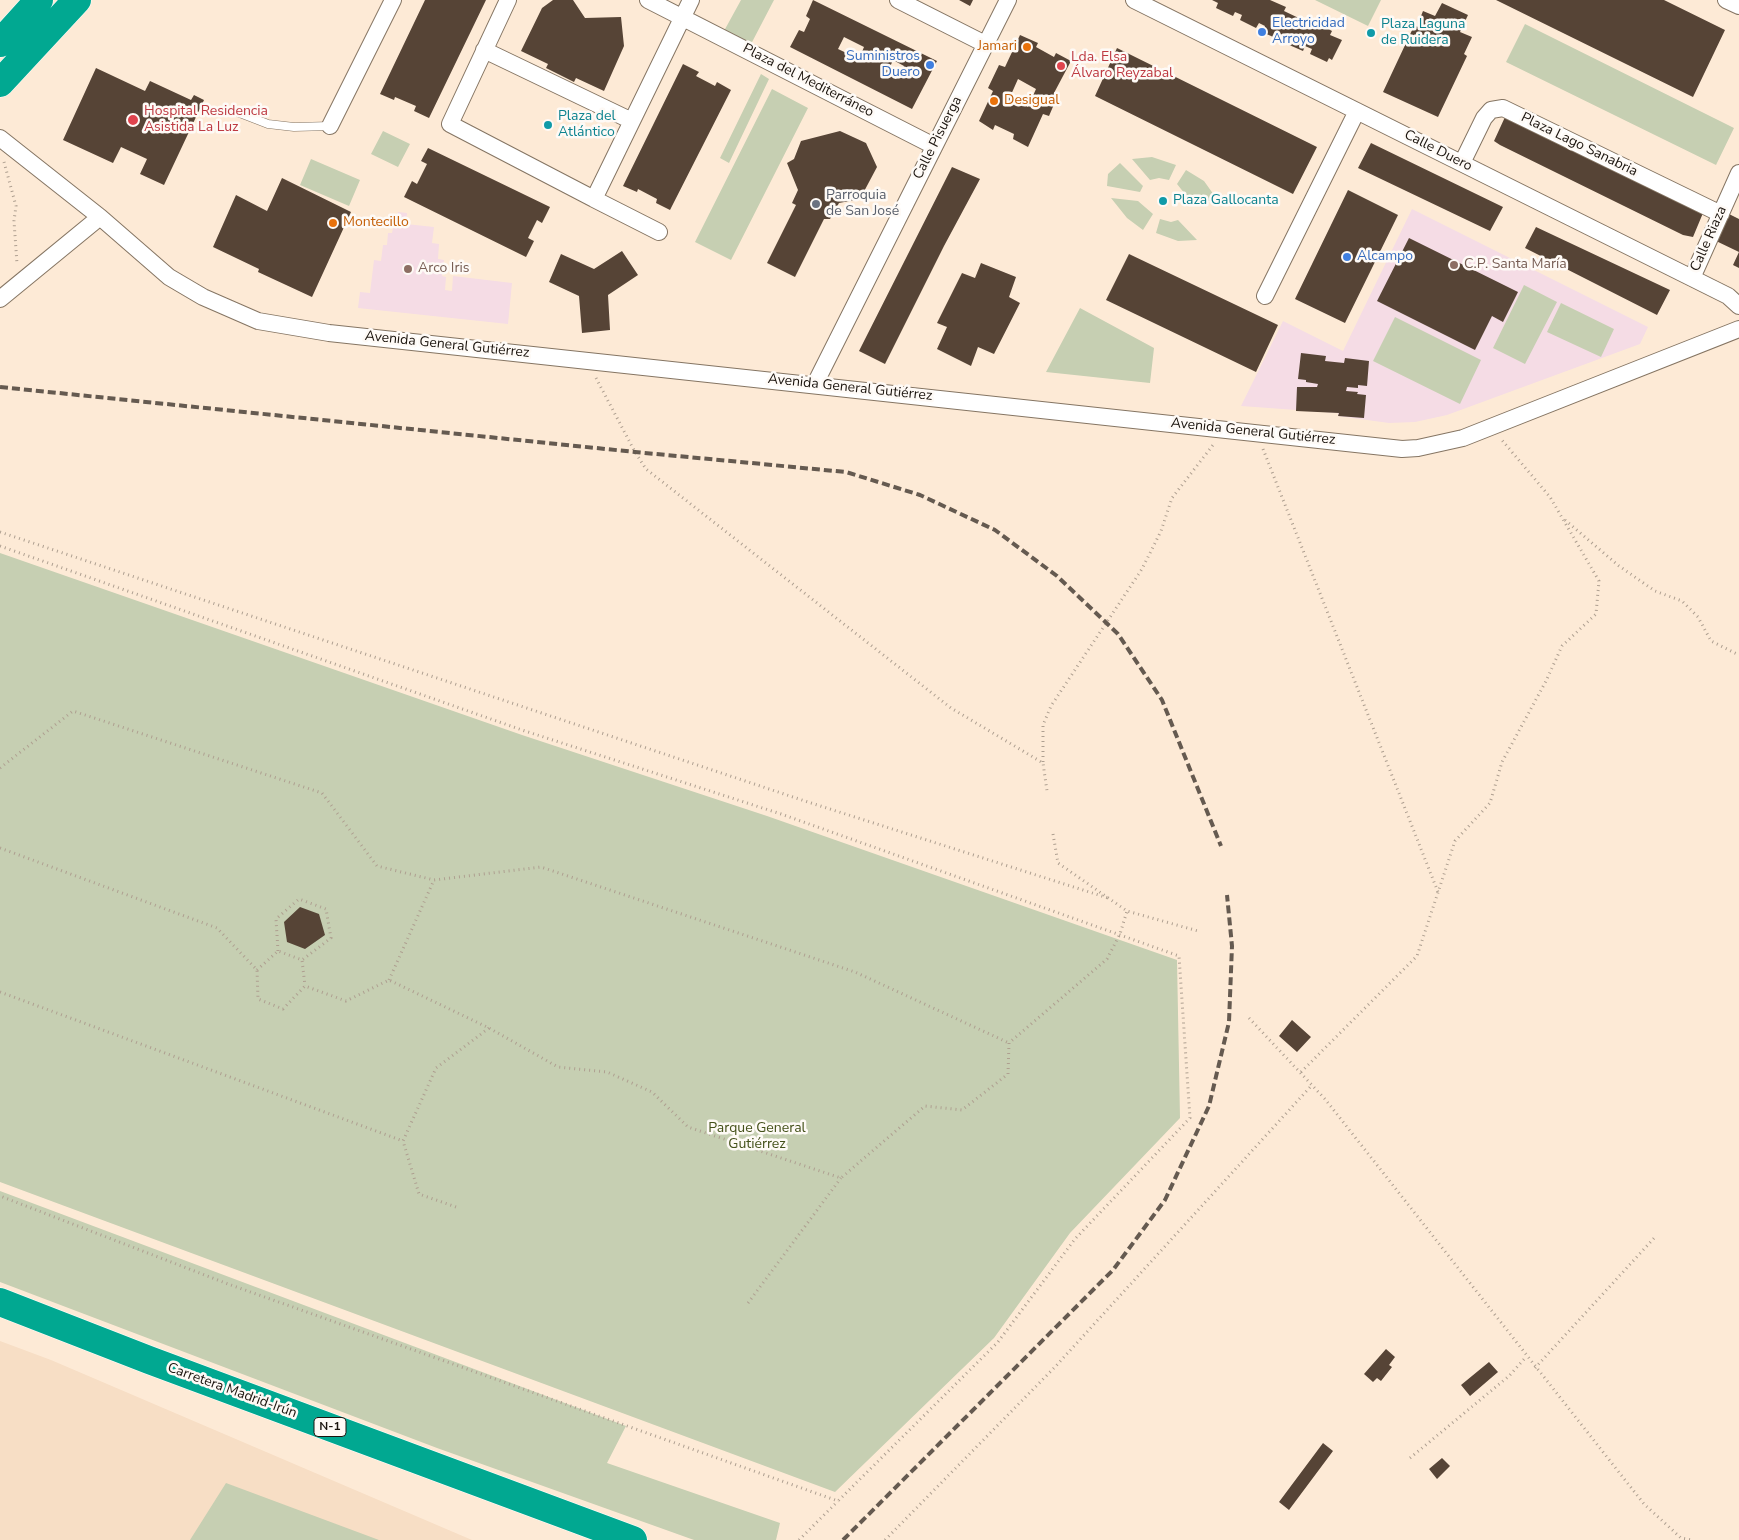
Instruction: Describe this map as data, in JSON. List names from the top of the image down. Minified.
{"streets":{"highway":["Carretera Madrid-Irún","N-1"],"street":["Plaza del Mediterráneo","Calle Pisuerga","Plaza Lago Sanabria","Calle Duero","Calle Riaza","Avenida General Gutiérrez"]},"crossings":[["Plaza del Mediterráneo","Calle Pisuerga"],["Calle Pisuerga","Avenida General Gutiérrez"],["Plaza Lago Sanabria","Calle Duero"],["Plaza Lago Sanabria","Calle Riaza"],["Calle Duero","Calle Riaza"],["Carretera Madrid-Irún","N-1"]],"parks":["Parque General Gutiérrez"],"places":["Electricidad Arroyo","Plaza Laguna de Ruidera","Jamari","Suministros Duero","Lda. Elsa Álvaro Reyzabal","Desigual","Hospital Residencia Asistida La Luz","Plaza del Atlántico","Plaza Gallocanta","Parroquia de San José","Montecillo","Alcampo","C.P. Santa María","Arco Iris"]}
